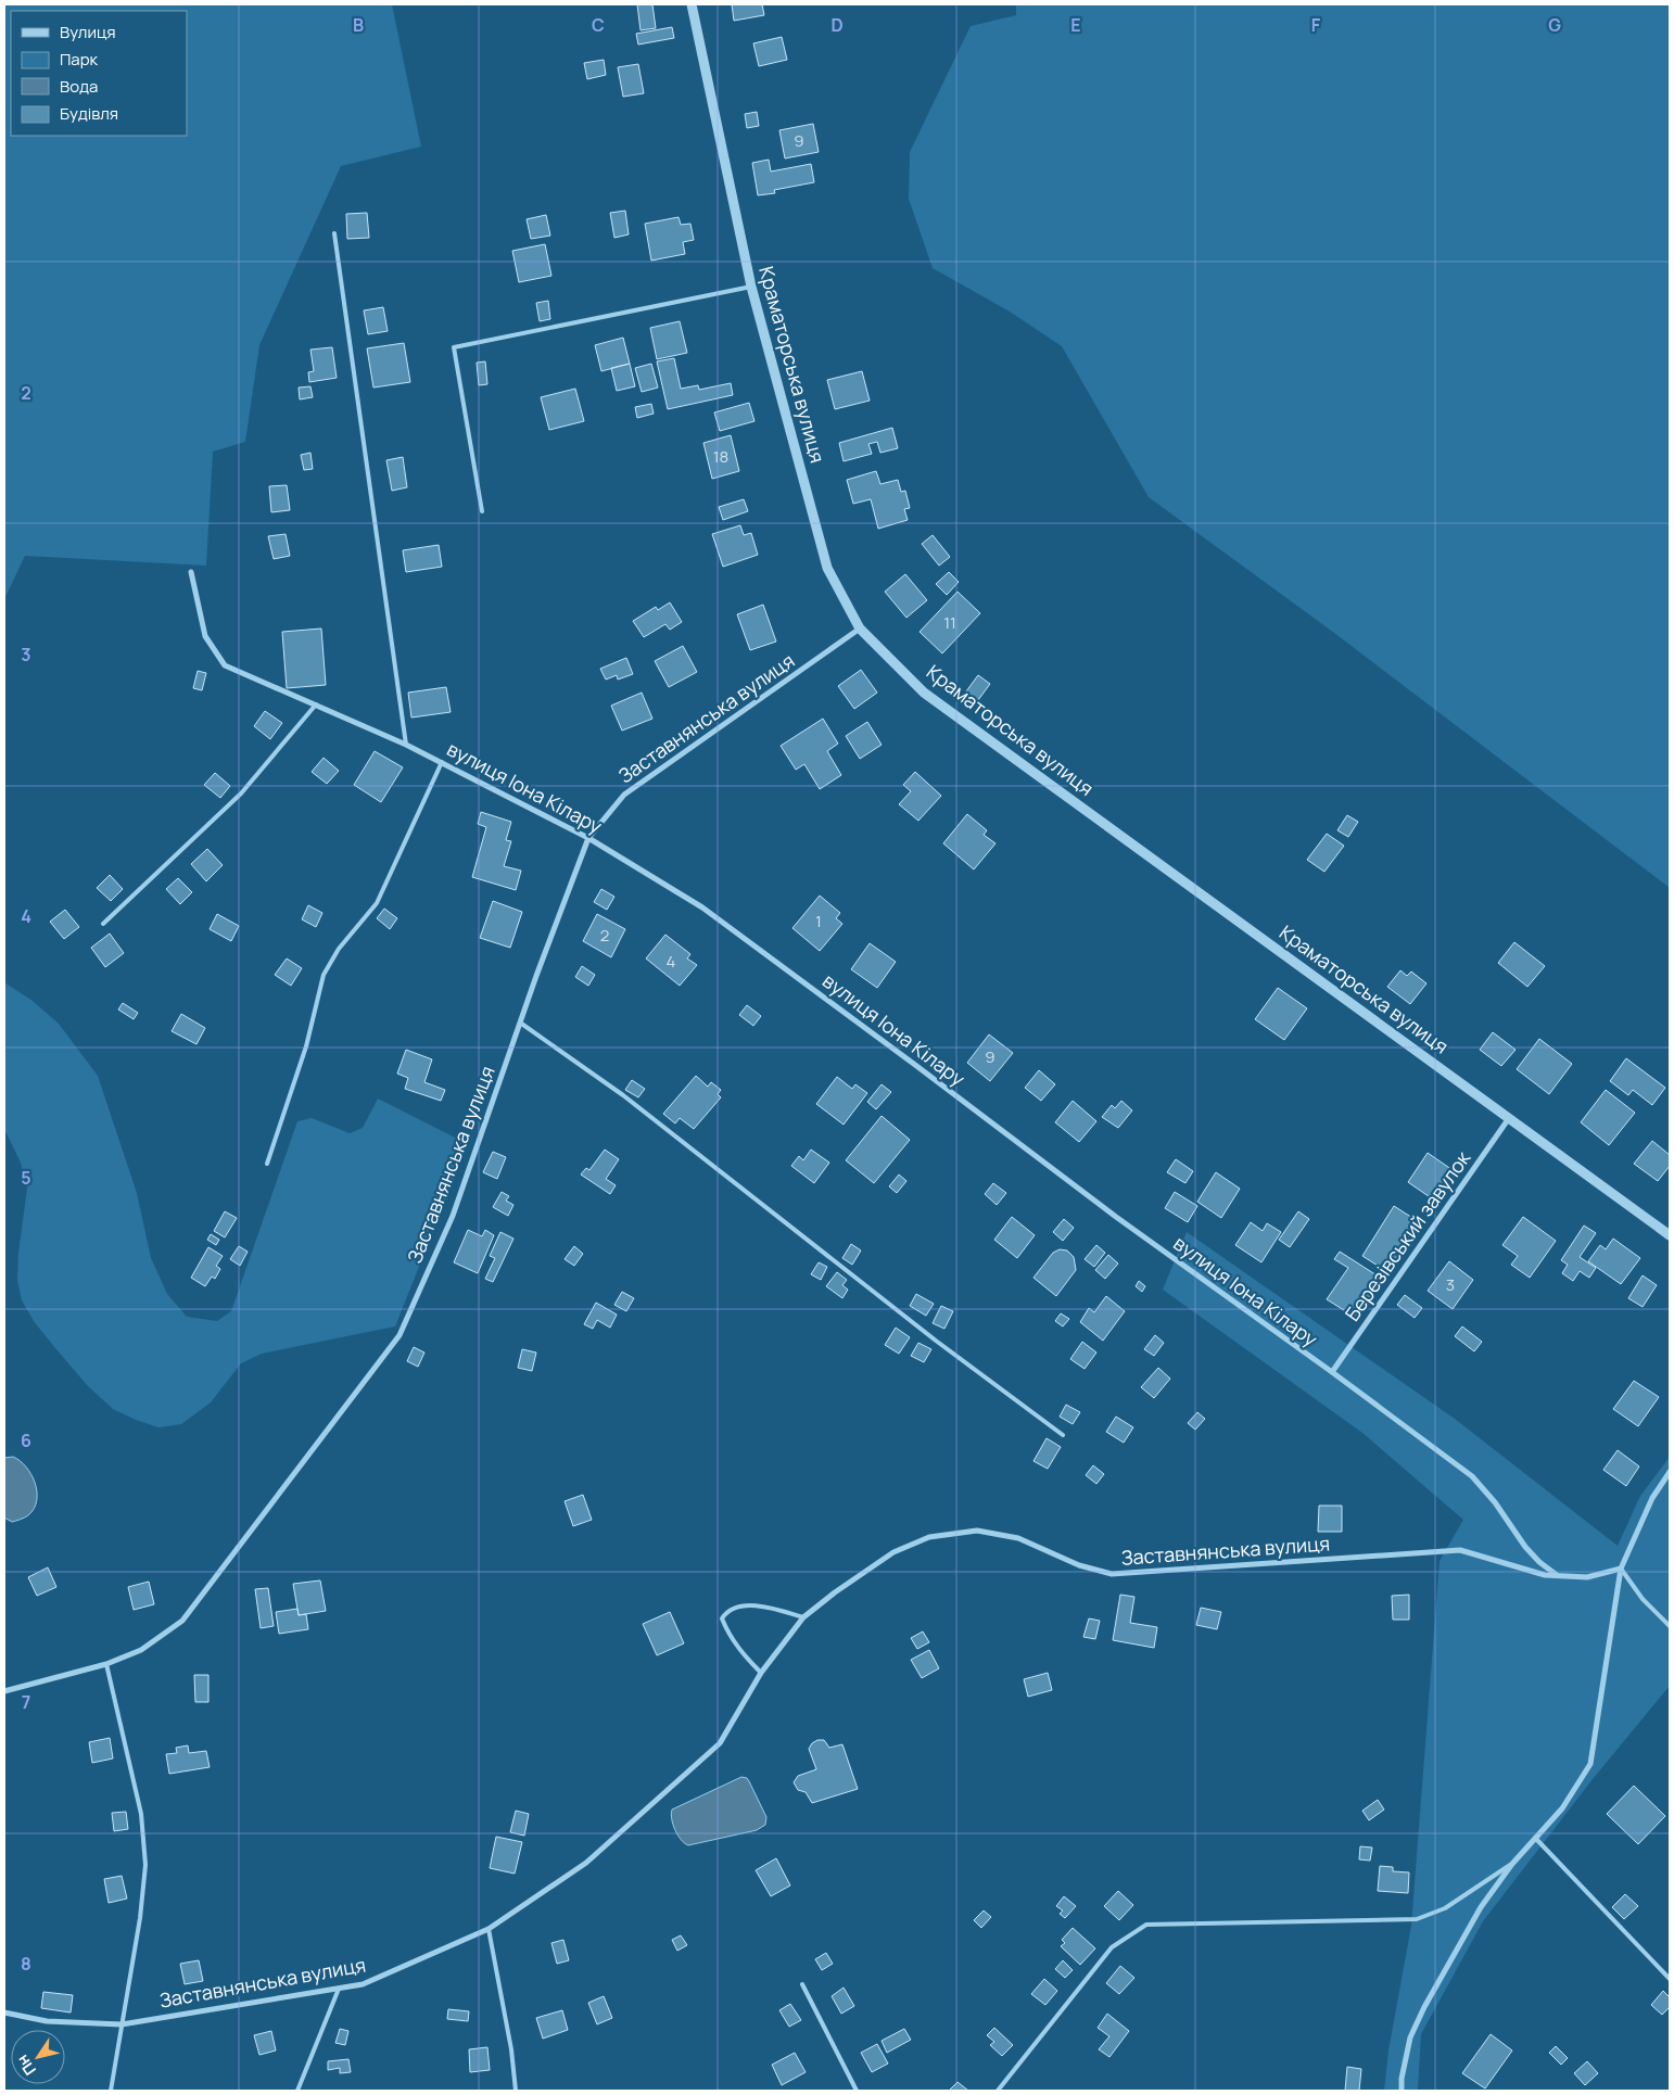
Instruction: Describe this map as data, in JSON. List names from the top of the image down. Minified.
{"streets":{"street":["Краматорська вулиця","Заставнянська вулиця","вулиця Іона Кілару","Березівський завулок"]},"crossings":[["Краматорська вулиця","Заставнянська вулиця"],["Краматорська вулиця","Березівський завулок"],["Заставнянська вулиця","вулиця Іона Кілару"],["вулиця Іона Кілару","Березівський завулок"]],"house_numbers":["9","18","11","1","2","4","9","3"],"legend":["Вулиця","Парк","Вода","Будівля"],"north":"bottom left","grid":{"columns":["B","C","D","E","F","G"],"rows":["2","3","4","5","6","7","8"]}}
